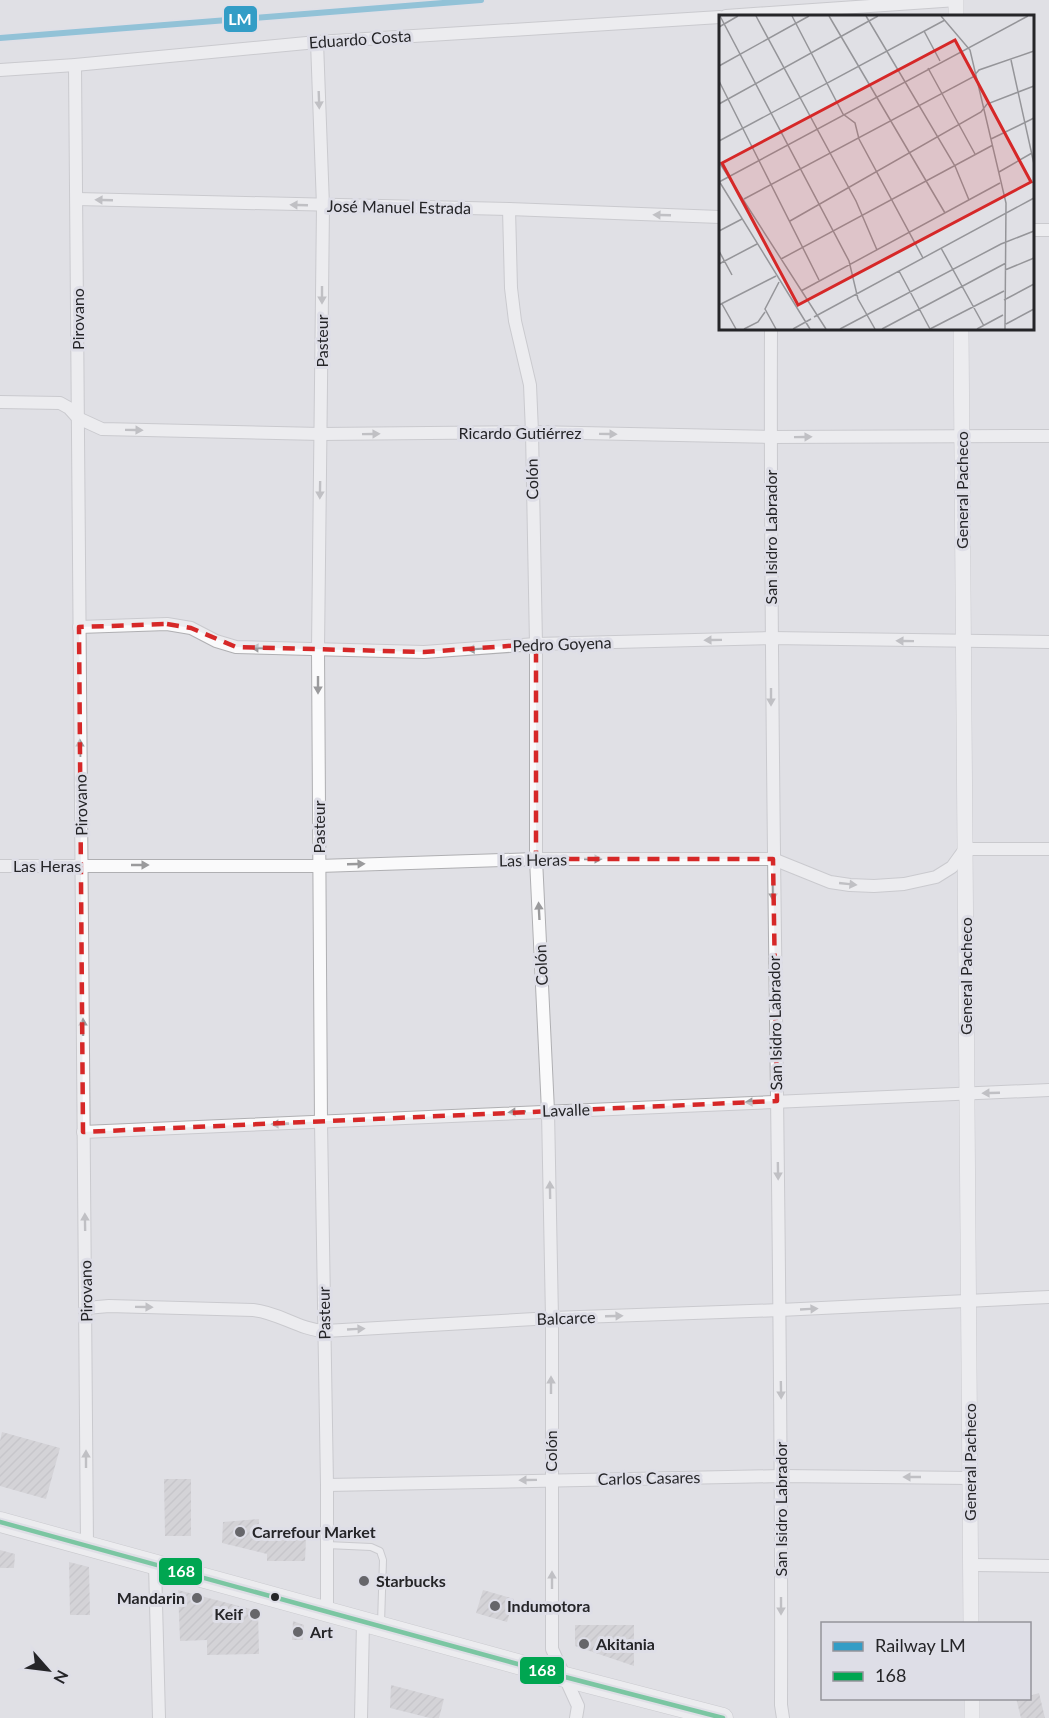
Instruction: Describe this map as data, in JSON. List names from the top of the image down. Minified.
{"streets":{"street":["Eduardo Costa","José Manuel Estrada","Pirovano","Pasteur","Ricardo Gutiérrez","Colón","General Pacheco","San Isidro Labrador","Pedro Goyena","Las Heras","Lavalle","Balcarce","Carlos Casares"]},"crossings":[["Eduardo Costa","Pirovano"],["Eduardo Costa","Pasteur"],["José Manuel Estrada","Pirovano"],["José Manuel Estrada","Pasteur"],["José Manuel Estrada","Colón"],["Pirovano","Ricardo Gutiérrez"],["Pirovano","Pedro Goyena"],["Pirovano","Las Heras"],["Pirovano","Lavalle"],["Pirovano","Balcarce"],["Pasteur","Ricardo Gutiérrez"],["Pasteur","Pedro Goyena"],["Pasteur","Las Heras"],["Pasteur","Lavalle"],["Pasteur","Balcarce"],["Pasteur","Carlos Casares"],["Ricardo Gutiérrez","Colón"],["Ricardo Gutiérrez","General Pacheco"],["Ricardo Gutiérrez","San Isidro Labrador"],["Colón","Pedro Goyena"],["Colón","Las Heras"],["Colón","Lavalle"],["Colón","Balcarce"],["Colón","Carlos Casares"],["General Pacheco","Pedro Goyena"],["General Pacheco","Las Heras"],["General Pacheco","Lavalle"],["General Pacheco","Balcarce"],["General Pacheco","Carlos Casares"],["San Isidro Labrador","Pedro Goyena"],["San Isidro Labrador","Las Heras"],["San Isidro Labrador","Lavalle"],["San Isidro Labrador","Balcarce"],["San Isidro Labrador","Carlos Casares"]],"one_way":["José Manuel Estrada","Pirovano","Pasteur","Ricardo Gutiérrez","Colón","San Isidro Labrador","Pedro Goyena","Las Heras","Lavalle","Balcarce","Carlos Casares"],"places":["Carrefour Market","Starbucks","Mandarin","Indumotora","Keif","Art","Akitania"],"lines":["rail line LM","transit line 168"],"legend":["Railway LM","168"],"north":"bottom right"}
